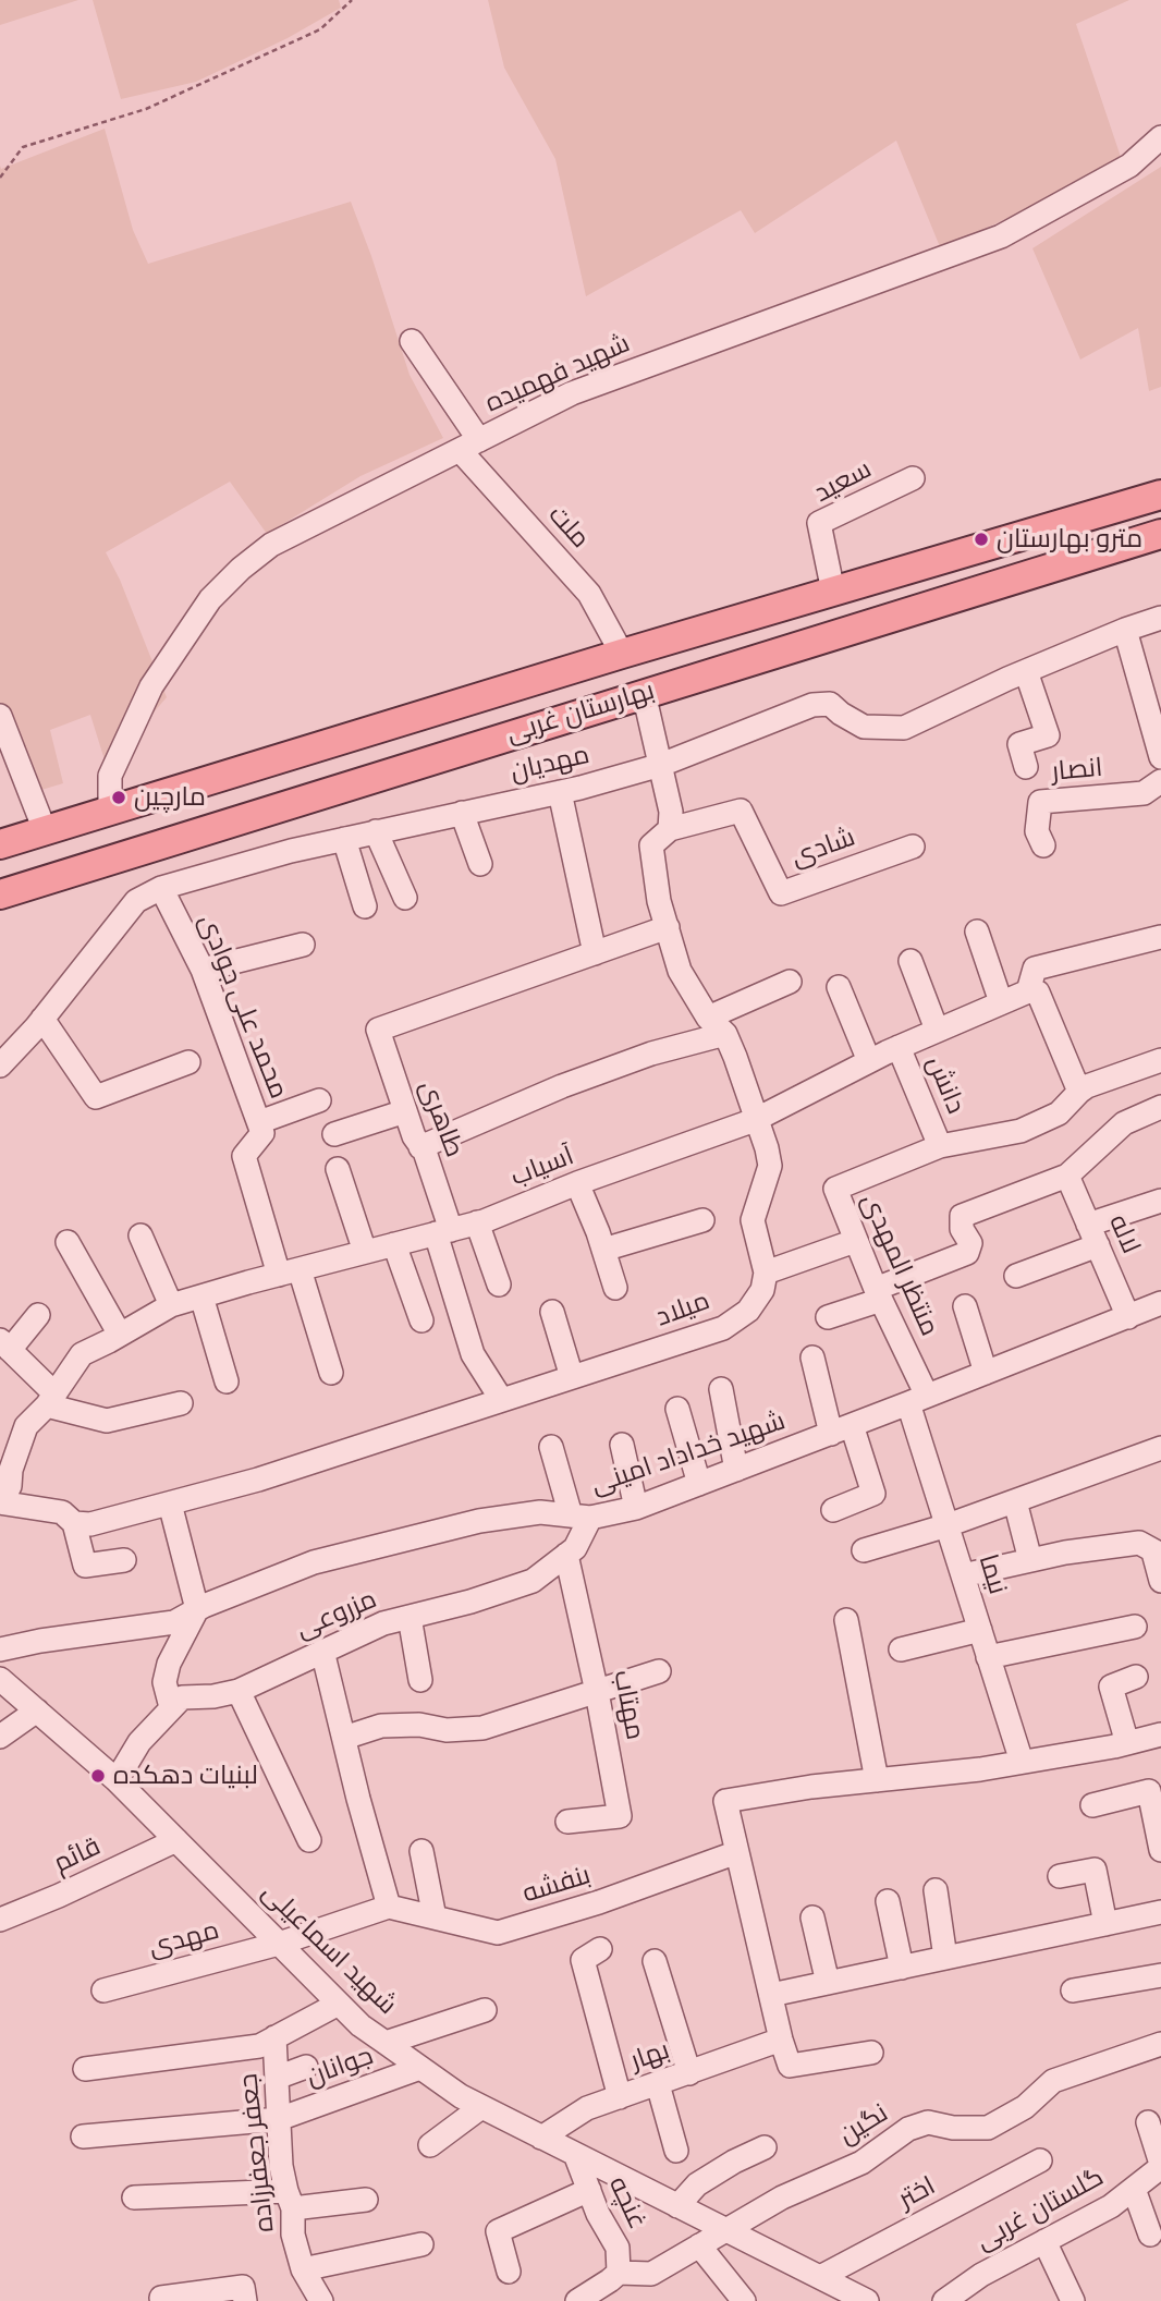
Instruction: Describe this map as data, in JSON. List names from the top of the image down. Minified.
{"streets":{"main road":["بهارستان غربی"],"street":["شهید فهمیده","سعید","ملت","مهدیان","انصار","شادی","محمد علی جوادی","دانش","طاهری","آسیاب","لاله","منتظر المهدی","میلاد","شهید خداداد امینی","نیما","مزروعی","مهتاب","قائم","بنفشه","مهدی","شهید اسماعیلی","بهار","جوانان","نگین","جعفر جعفرزاده","اختر","غنچه","گلستان غربی"]},"crossings":[["شهید فهمیده","ملت"],["شهید فهمیده","بهارستان غربی"],["سعید","بهارستان غربی"],["ملت","بهارستان غربی"],["مهدیان","محمد علی جوادی"],["محمد علی جوادی","آسیاب"],["دانش","آسیاب"],["دانش","منتظر المهدی"],["طاهری","آسیاب"],["طاهری","میلاد"],["آسیاب","میلاد"],["لاله","شهید خداداد امینی"],["منتظر المهدی","شهید خداداد امینی"],["منتظر المهدی","نیما"],["شهید خداداد امینی","نیما"],["شهید خداداد امینی","مزروعی"],["مزروعی","مهتاب"],["قائم","شهید اسماعیلی"],["بنفشه","مهدی"],["مهدی","شهید اسماعیلی"],["شهید اسماعیلی","بهار"],["شهید اسماعیلی","جوانان"],["شهید اسماعیلی","نگین"],["شهید اسماعیلی","اختر"],["شهید اسماعیلی","غنچه"],["جوانان","جعفر جعفرزاده"],["نگین","غنچه"]],"places":["مترو بهارستان","مارچین","لبنیات دهکده"]}
